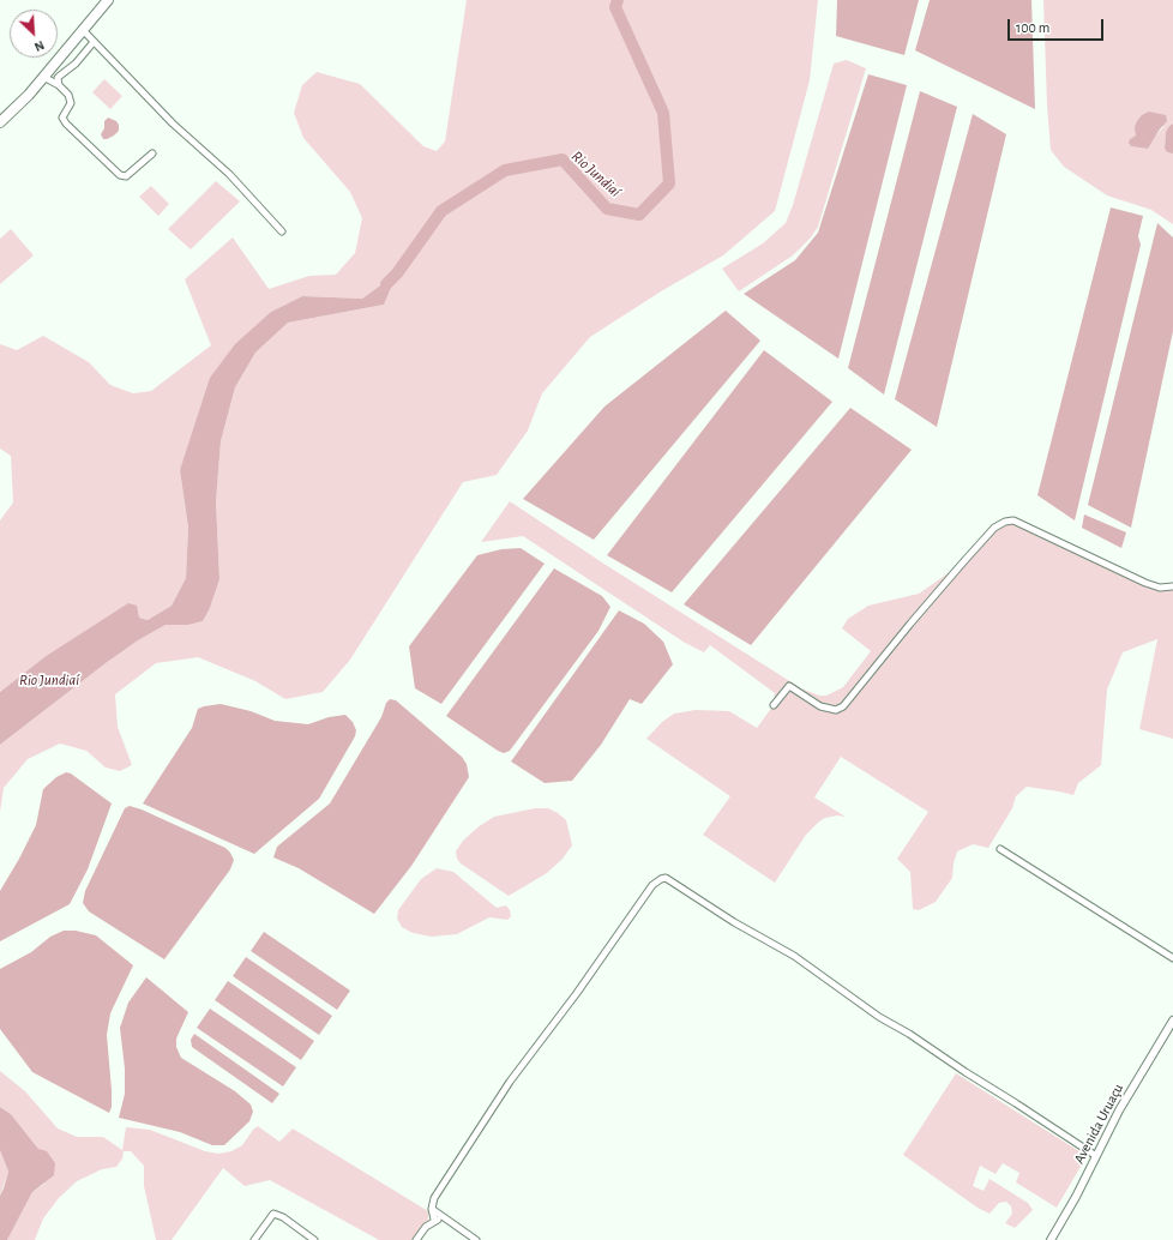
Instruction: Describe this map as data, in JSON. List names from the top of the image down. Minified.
{"streets":{"street":["Avenida Uruaçu"]},"water":["Rio Jundiaí"],"scale_bar":"100 m","north":"bottom right"}
